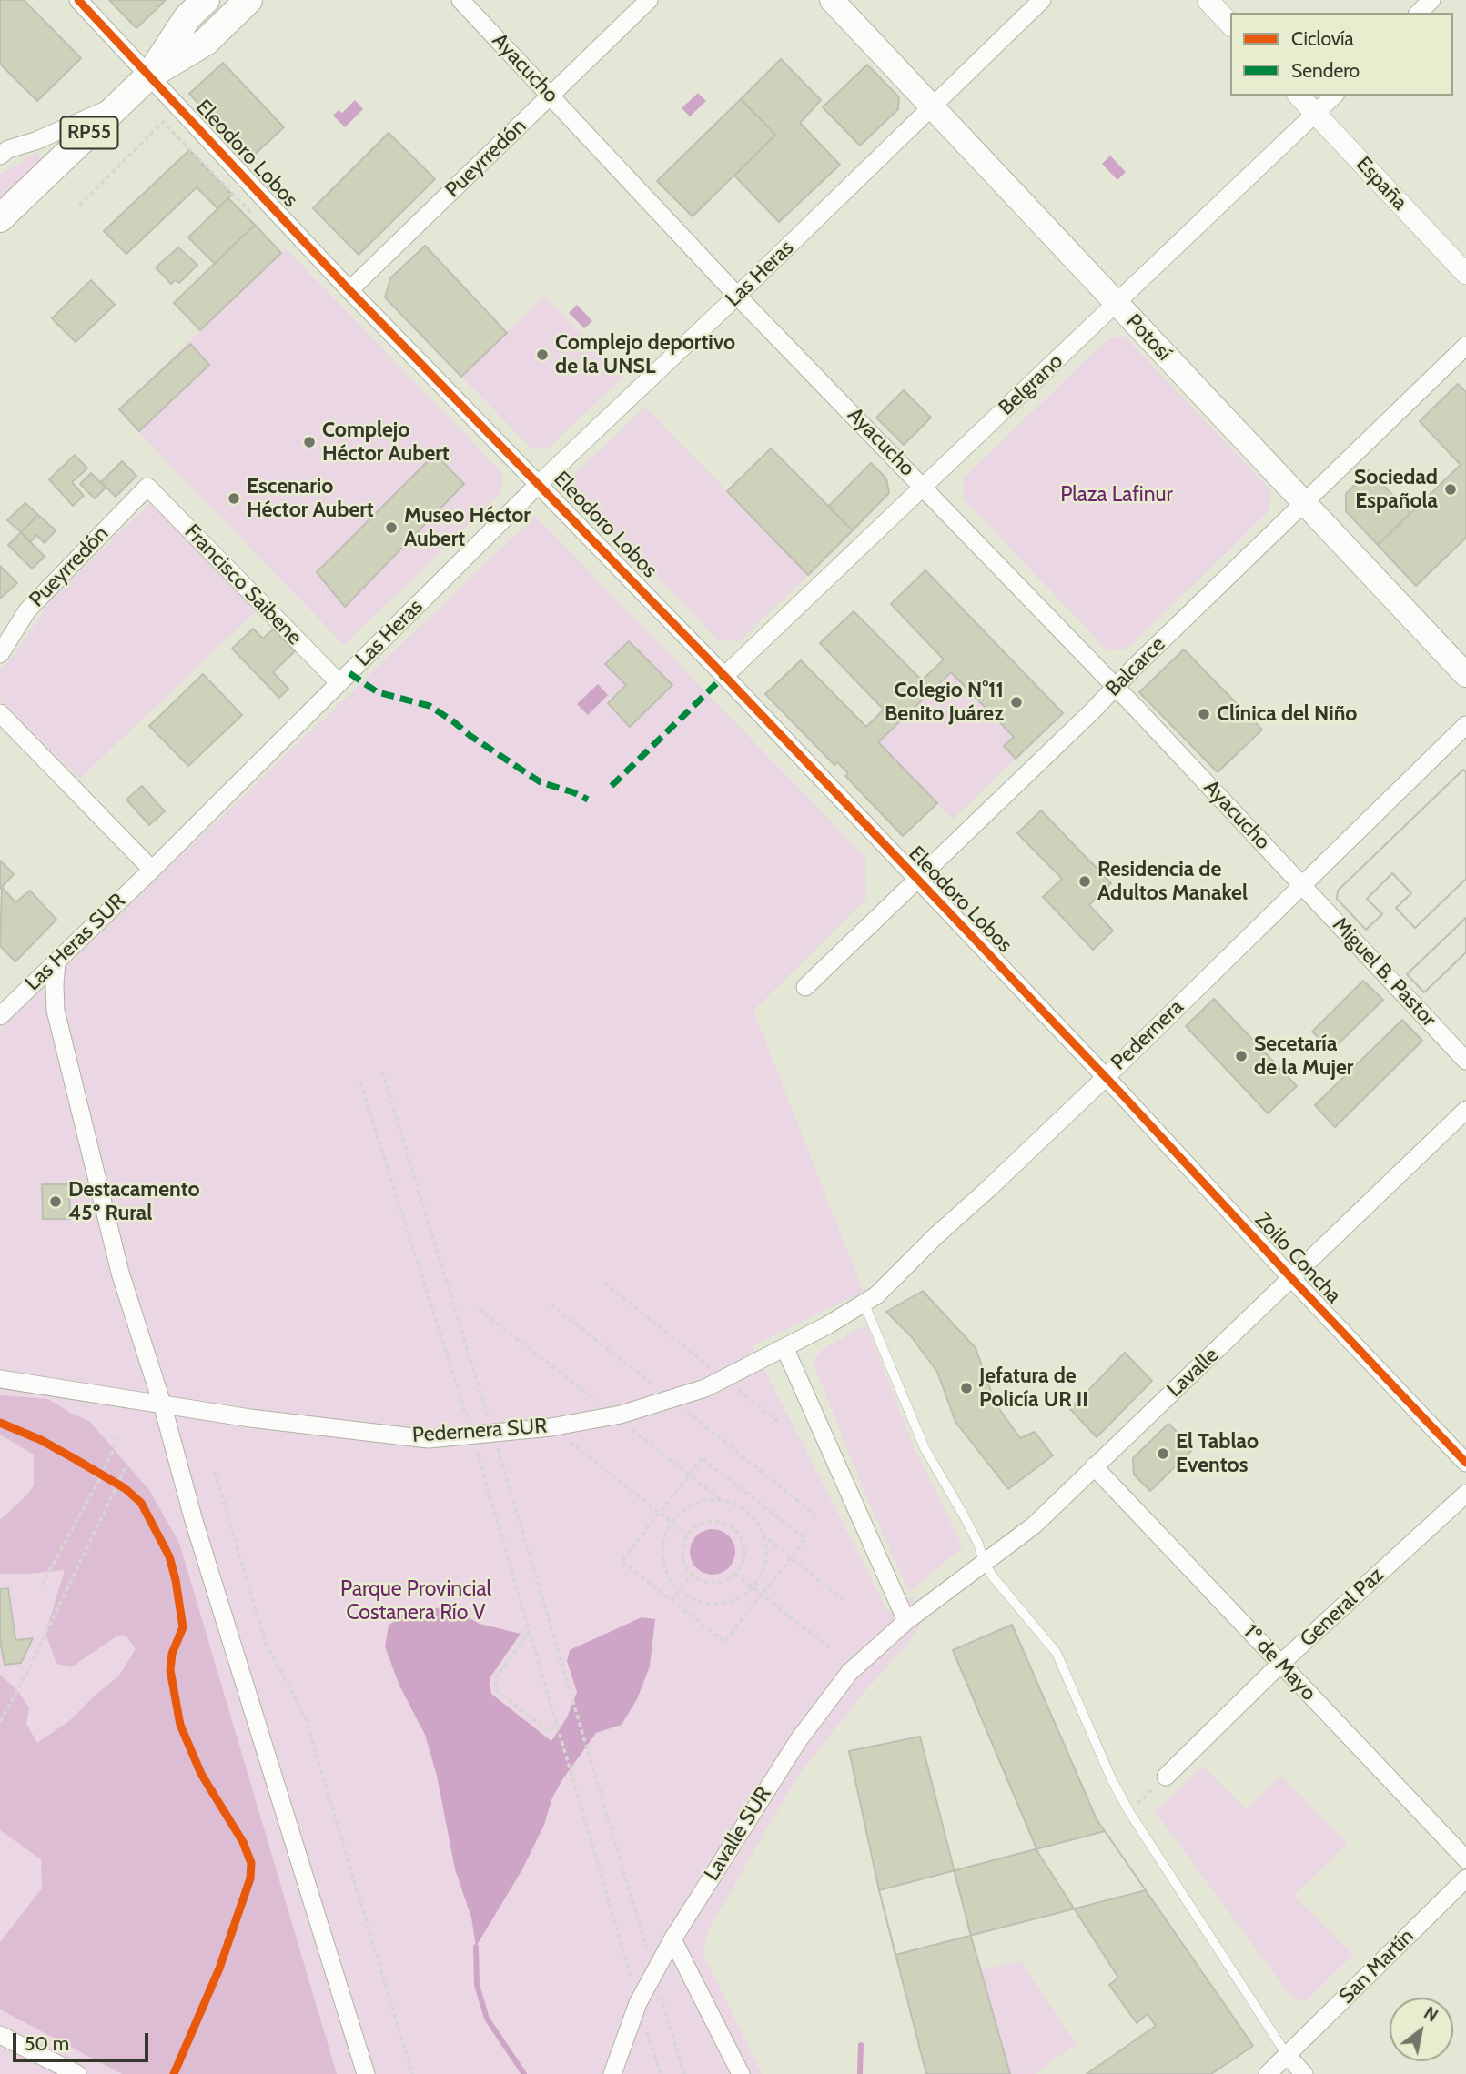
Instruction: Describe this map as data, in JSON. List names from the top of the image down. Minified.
{"streets":{"main road":["RP55","Potosí"],"street":["Ayacucho","Eleodoro Lobos","Pueyrredón","España","Las Heras","Belgrano","Francisco Saibene","Balcarce","Las Heras SUR","Miguel B. Pastor","Pedernera","Zoilo Concha","Lavalle","Pedernera SUR","General Paz","1º de Mayo","Lavalle SUR","San Martín"]},"crossings":[["Ayacucho","Pueyrredón"],["Ayacucho","Las Heras"],["Ayacucho","Belgrano"],["Ayacucho","Balcarce"],["Ayacucho","Miguel B. Pastor"],["Ayacucho","Pedernera"],["RP55","Eleodoro Lobos"],["Eleodoro Lobos","Pueyrredón"],["Eleodoro Lobos","Las Heras"],["Eleodoro Lobos","Belgrano"],["Eleodoro Lobos","Balcarce"],["Eleodoro Lobos","Pedernera"],["Eleodoro Lobos","Zoilo Concha"],["Pueyrredón","Francisco Saibene"],["España","Belgrano"],["Las Heras","Potosí"],["Las Heras","Francisco Saibene"],["Las Heras","Las Heras SUR"],["Potosí","Belgrano"],["Potosí","Balcarce"],["Miguel B. Pastor","Pedernera"],["Pedernera","Zoilo Concha"],["Pedernera","Pedernera SUR"],["Zoilo Concha","Lavalle"],["Lavalle","1º de Mayo"],["Lavalle","Lavalle SUR"],["General Paz","1º de Mayo"]],"parks":["Plaza Lafinur","Parque Provincial Costanera Río V"],"places":["Complejo deportivo de la UNSL","Complejo Héctor Aubert","Sociedad Española","Escenario Héctor Aubert","Museo Héctor Aubert","Colegio N°11 Benito Juárez","Clínica del Niño","Residencia de Adultos Manakel","Secetaría de la Mujer","Destacamento 45º Rural","Jefatura de Policía UR II","El Tablao Eventos"],"legend":["Ciclovía","Sendero"],"scale_bar":"50 m","north":"top right"}
